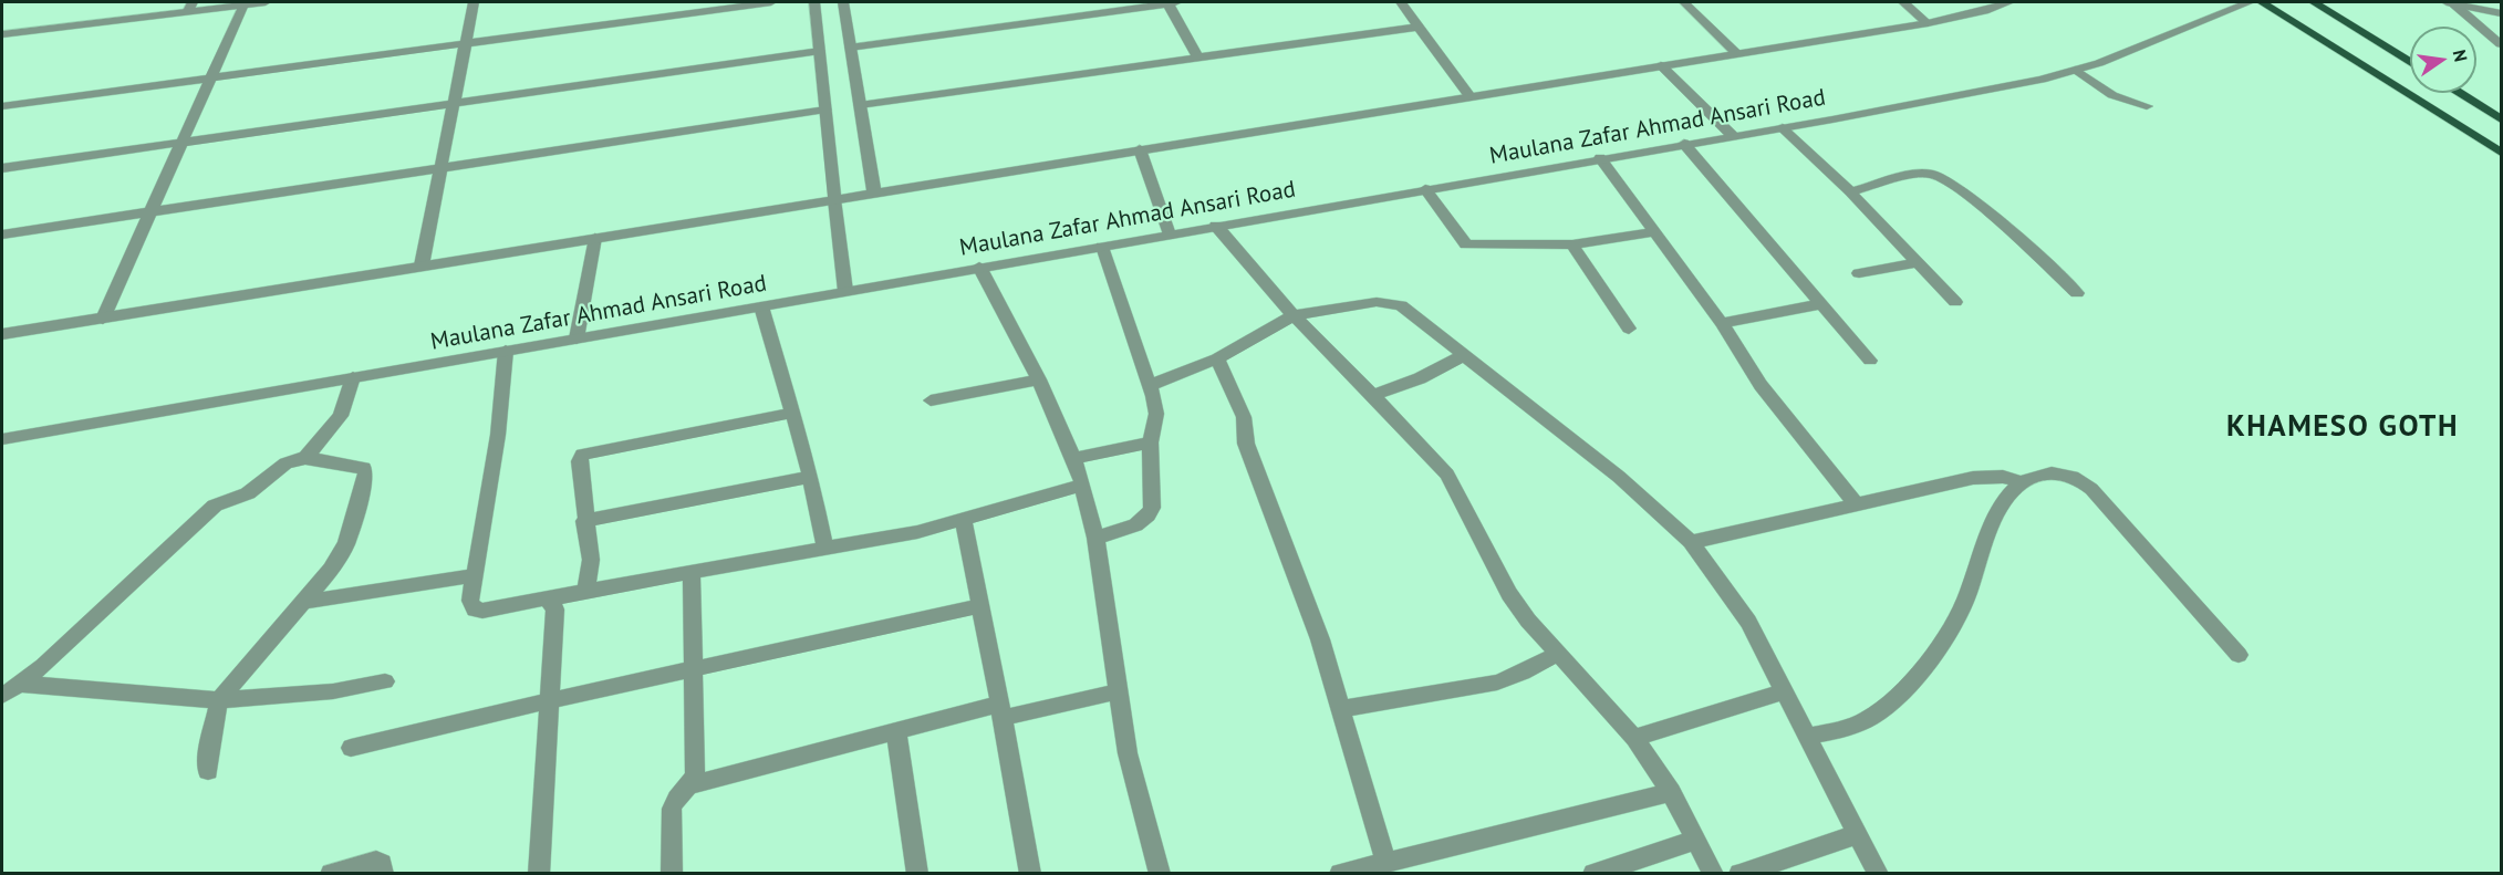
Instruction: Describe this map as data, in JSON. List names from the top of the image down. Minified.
{"streets":{"street":["Maulana Zafar Ahmad Ansari Road"]},"districts":["KHAMESO GOTH"],"north":"right"}
